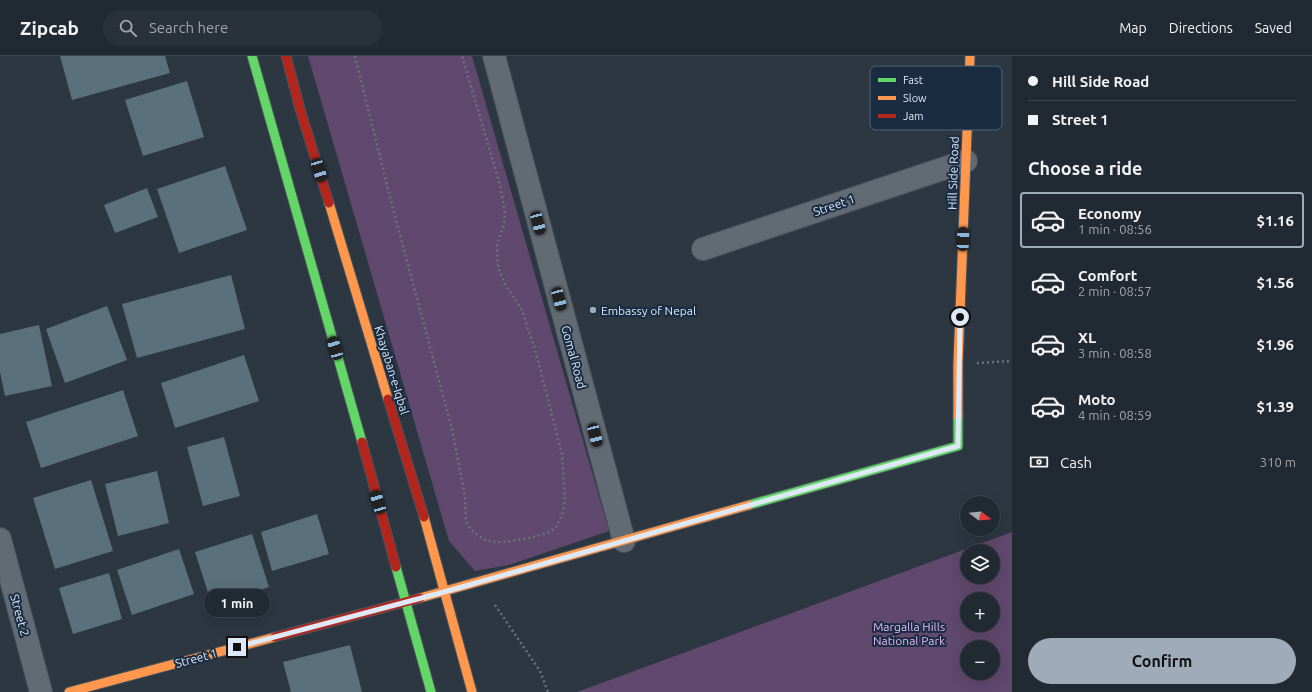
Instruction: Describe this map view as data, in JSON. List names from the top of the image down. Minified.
{"streets":{"main road":["Hill Side Road","Street 1","Khayaban-e-Iqbal"],"street":["Gomal Road","Street 2"]},"crossings":[["Hill Side Road","Street 1"],["Hill Side Road","Gomal Road"],["Street 1","Gomal Road"],["Street 1","Khayaban-e-Iqbal"]],"parks":["Margalla Hills National Park"],"places":["Embassy of Nepal"],"legend":["Fast","Slow","Jam"],"north":"right","page":{"header":"Zipcab","search":"Search here","nav":["Map","Directions","Saved"],"banner":["Hill Side Road","Street 1"],"heading":"Choose a ride","list":[{"name":"Economy","note":"1 min · 08:56","value":"$1.16"},{"name":"Comfort","note":"2 min · 08:57","value":"$1.56"},{"name":"XL","note":"3 min · 08:58","value":"$1.96"},{"name":"Moto","note":"4 min · 08:59","value":"$1.39"}],"pay":["Cash","310 m"],"map_buttons":["+","−"],"bubble":"1 min","buttons":"Confirm"}}
